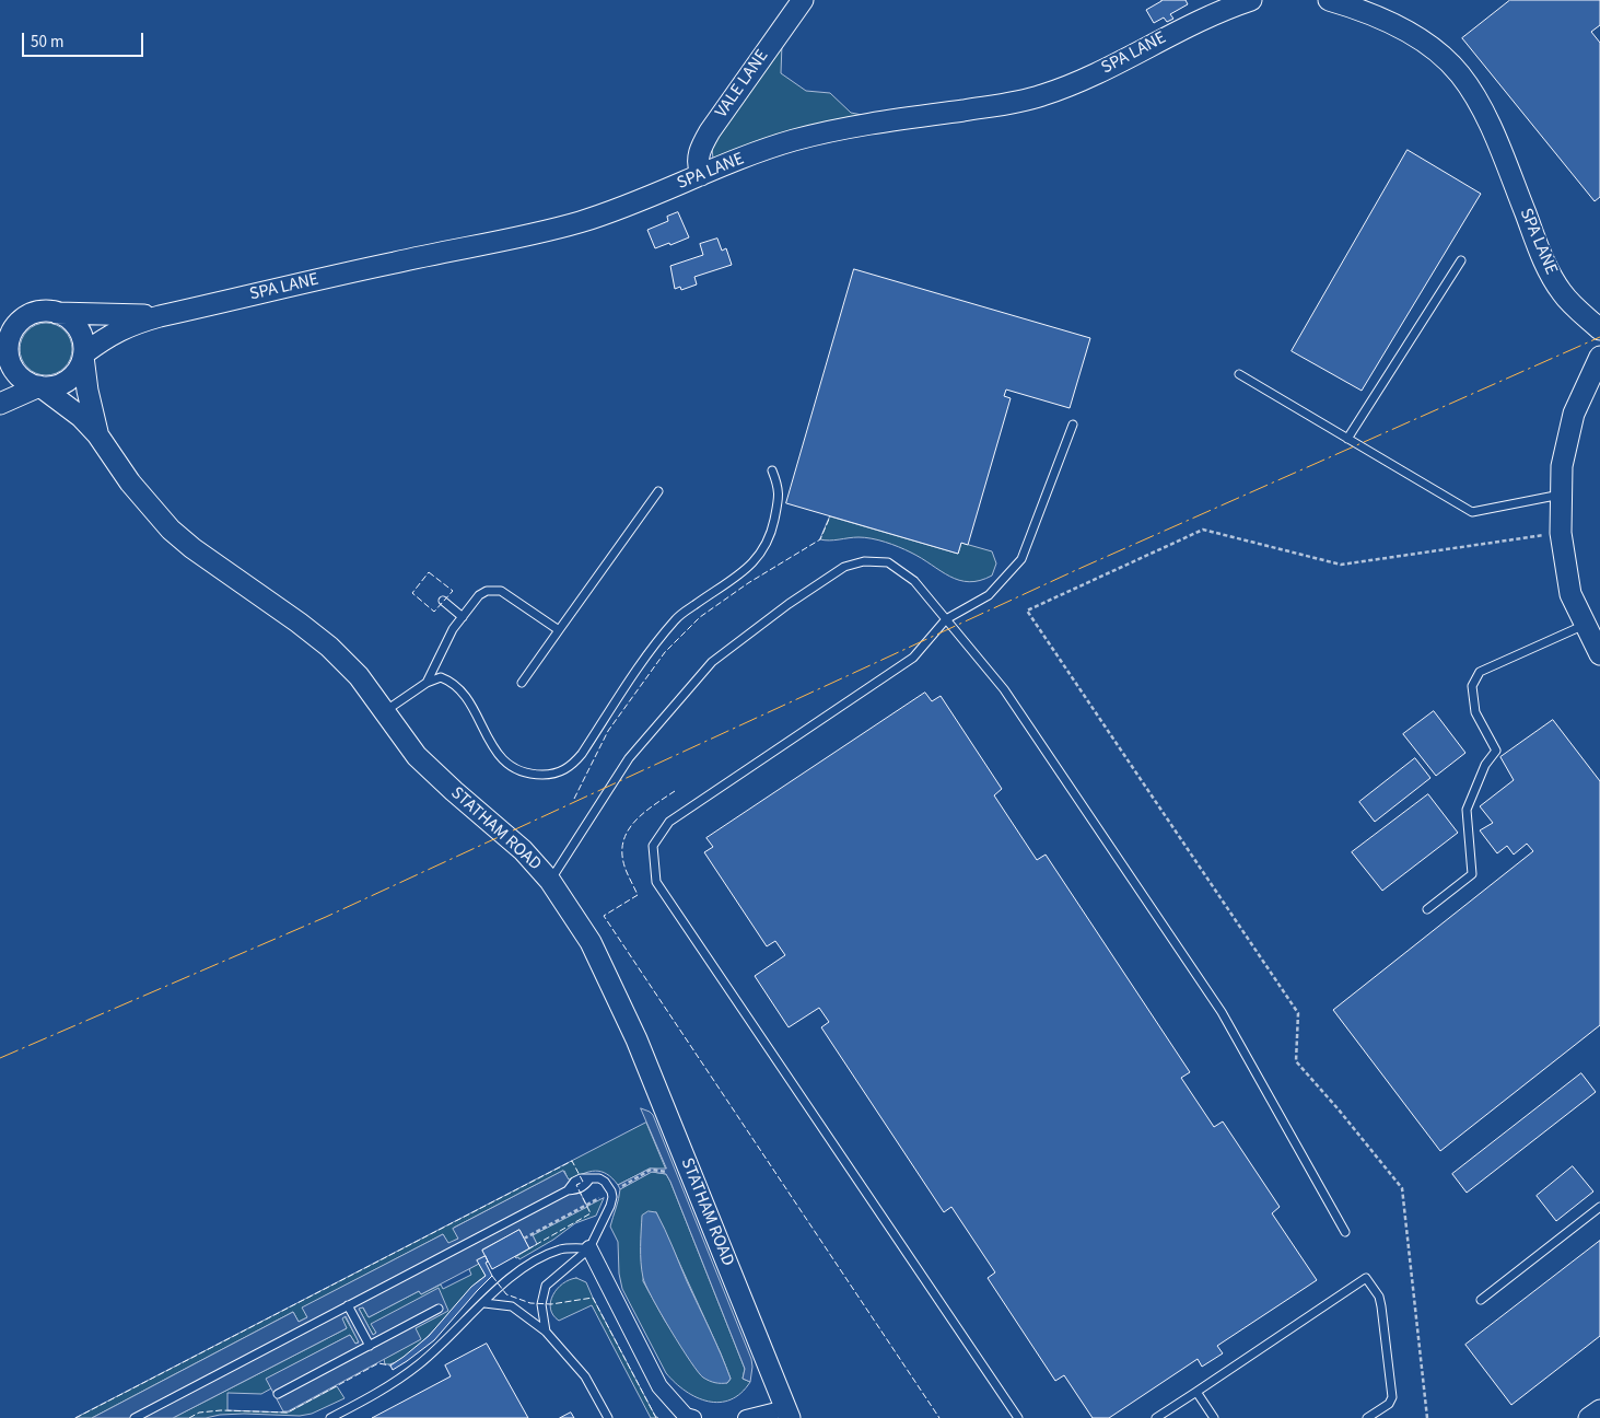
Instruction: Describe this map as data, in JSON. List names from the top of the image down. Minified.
{"streets":{"street":["SPA LANE","VALE LANE","STATHAM ROAD"]},"crossings":[["SPA LANE","VALE LANE"],["SPA LANE","STATHAM ROAD"]],"scale_bar":"50 m"}
